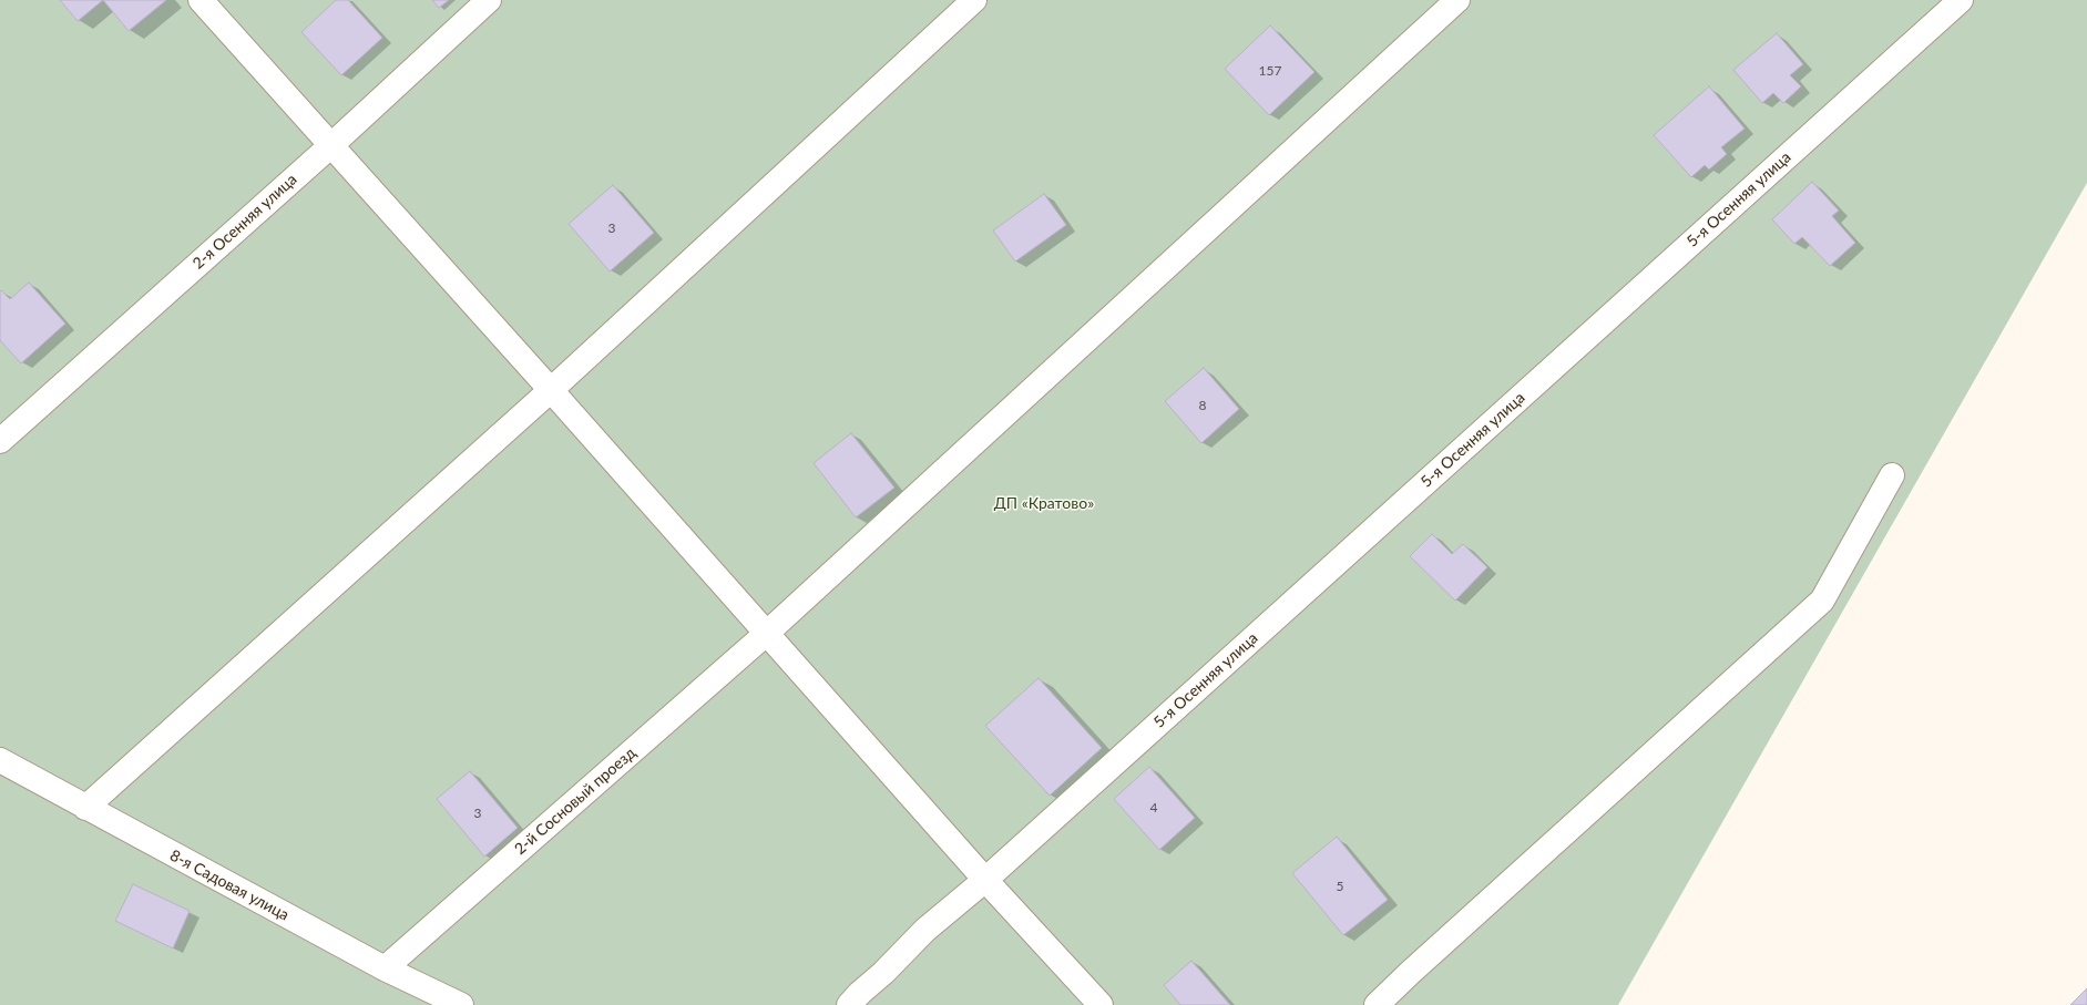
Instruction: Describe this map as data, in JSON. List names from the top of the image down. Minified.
{"streets":{"street":["5-я Осенняя улица","2-я Осенняя улица","2-й Сосновый проезд","8-я Садовая улица"]},"crossings":[["2-й Сосновый проезд","8-я Садовая улица"]],"parks":["ДП «Кратово»"],"house_numbers":["157","3","8","4","3","5"]}
